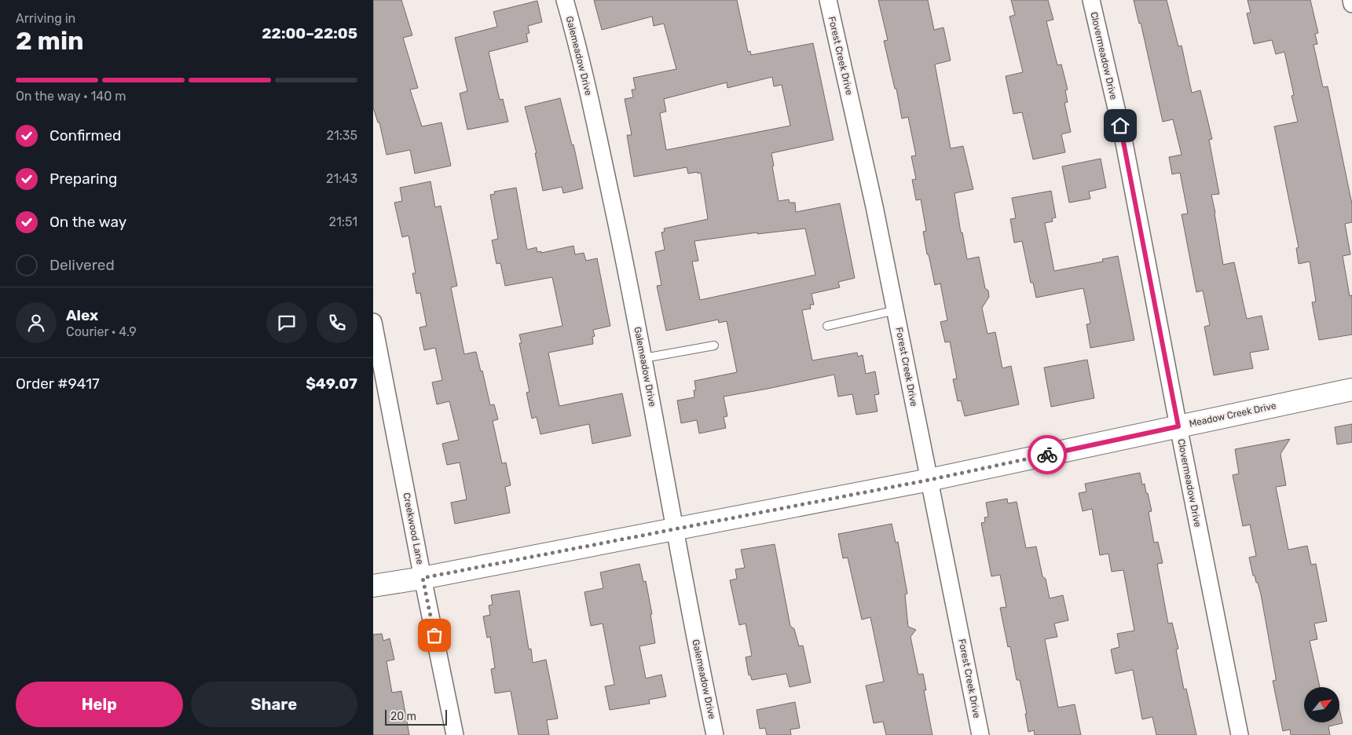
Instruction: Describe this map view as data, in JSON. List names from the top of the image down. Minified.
{"streets":{"street":["Galemeadow Drive","Forest Creek Drive","Clovermeadow Drive","Meadow Creek Drive","Creekwood Lane"]},"crossings":[["Galemeadow Drive","Meadow Creek Drive"],["Forest Creek Drive","Meadow Creek Drive"],["Clovermeadow Drive","Meadow Creek Drive"],["Meadow Creek Drive","Creekwood Lane"]],"scale_bar":"20 m","north":"top right","page":{"heading":["2 min","Arriving in","22:00–22:05"],"panel":["Alex","Courier · 4.9","Order #9417","$49.07"],"bar":"On the way · 140 m","list":[["Confirmed","21:35"],["Preparing","21:43"],["On the way","21:51"],"Delivered"],"buttons":["Help","Share"],"scale":"20 m"}}
